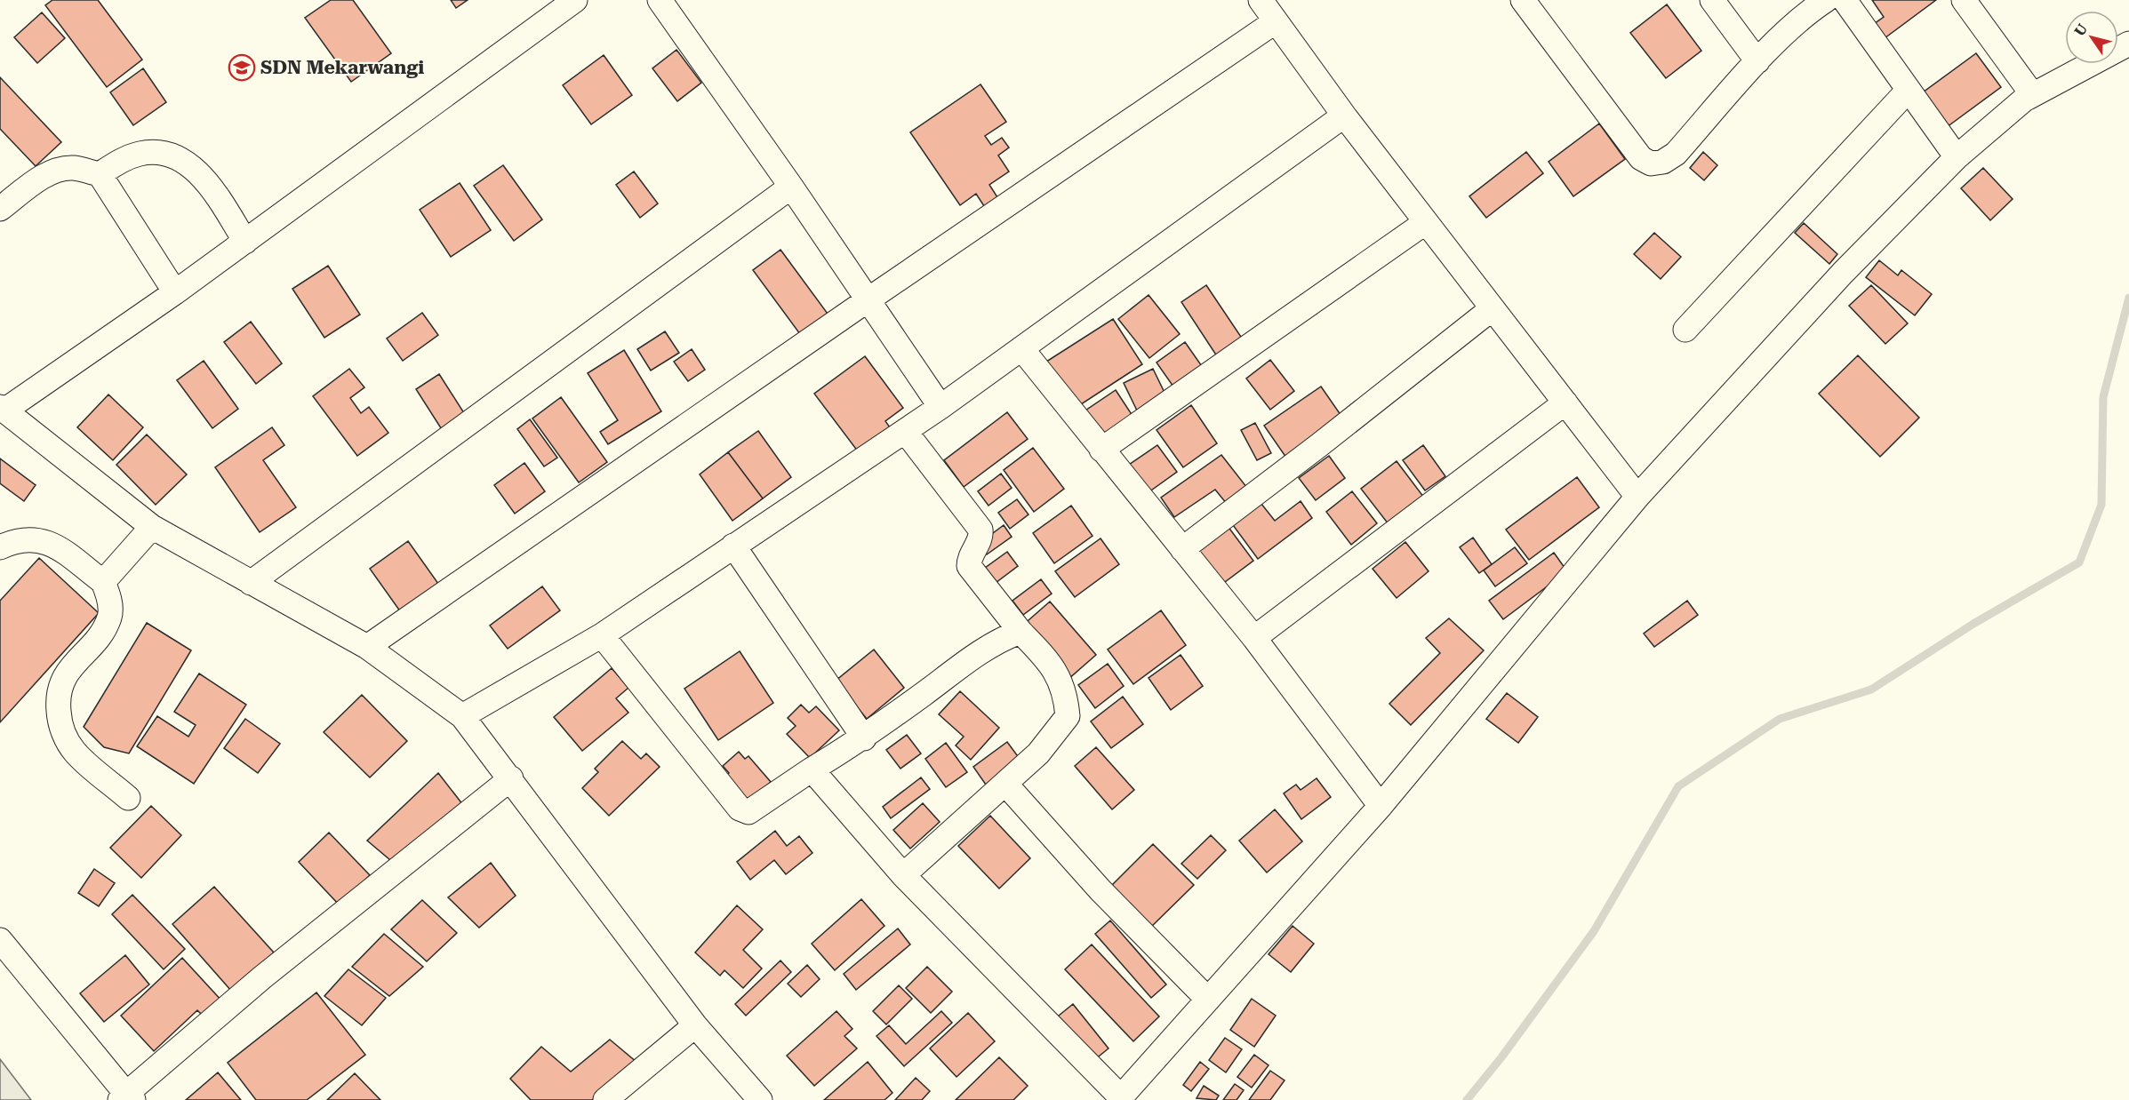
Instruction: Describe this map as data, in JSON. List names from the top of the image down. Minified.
{"places":{"school or university":["SDN Mekarwangi"]},"north":"top left"}
